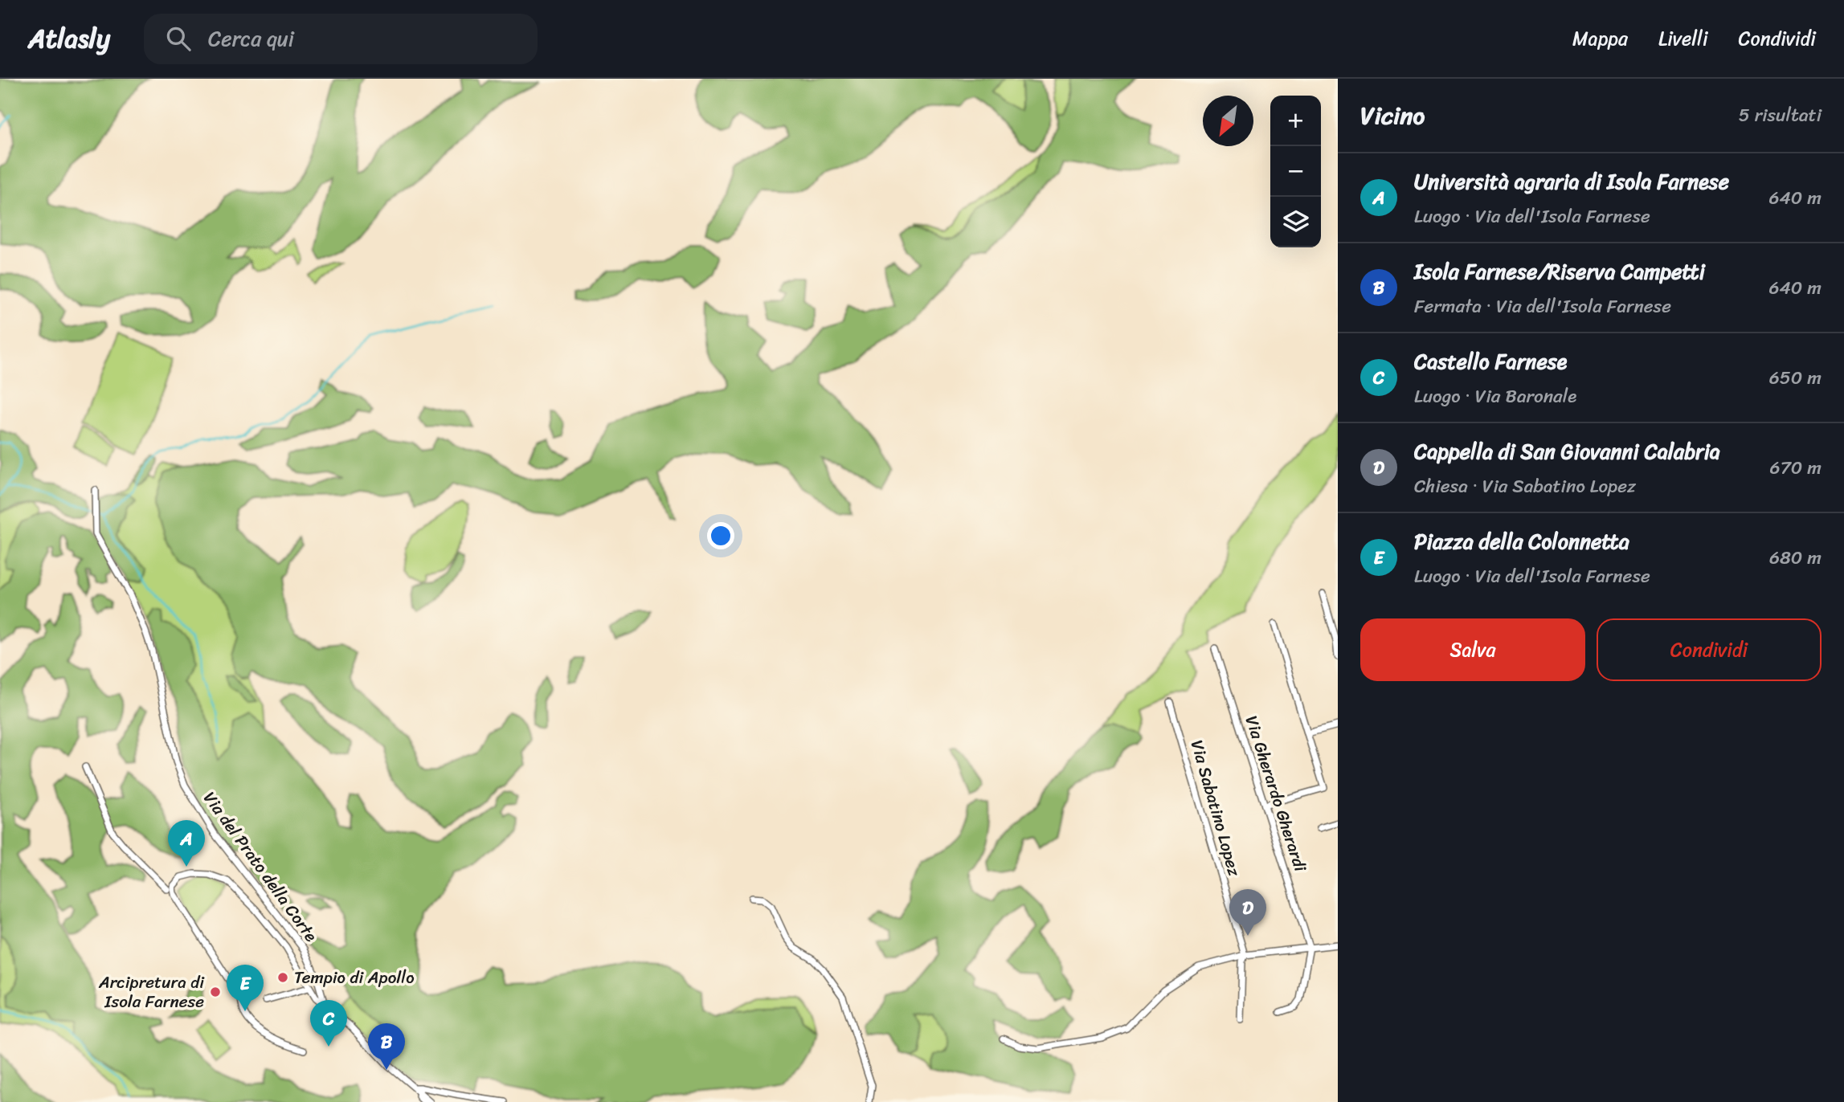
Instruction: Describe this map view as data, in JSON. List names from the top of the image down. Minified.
{"streets":{"street":["Via Gherardo Gherardi","Via Sabatino Lopez","Via del Prato della Corte"]},"places":["Tempio di Apollo","Arcipretura di Isola Farnese"],"north":"bottom left","page":{"header":"Atlasly","search":"Cerca qui","nav":["Mappa","Livelli","Condividi"],"heading":["Vicino","5 risultati"],"map_buttons":["+","−"],"list":[{"mark":"A","name":"Università agraria di Isola Farnese","note":"Luogo · Via dell'Isola Farnese","value":"640 m"},{"mark":"B","name":"Isola Farnese/Riserva Campetti","note":"Fermata · Via dell'Isola Farnese","value":"640 m"},{"mark":"C","name":"Castello Farnese","note":"Luogo · Via Baronale","value":"650 m"},{"mark":"D","name":"Cappella di San Giovanni Calabria","note":"Chiesa · Via Sabatino Lopez","value":"670 m"},{"mark":"E","name":"Piazza della Colonnetta","note":"Luogo · Via dell'Isola Farnese","value":"680 m"}],"buttons":["Salva","Condividi"],"pins":["A","D","E","C","B"]}}
